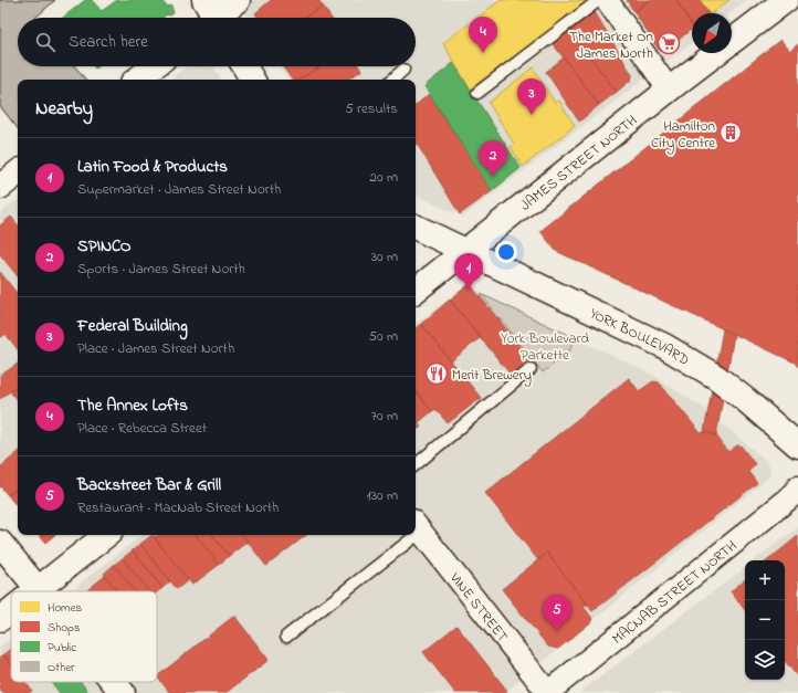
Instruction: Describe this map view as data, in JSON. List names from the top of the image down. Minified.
{"streets":{"main road":["JAMES STREET NORTH","YORK BOULEVARD"],"street":["MACNAB STREET NORTH","VINE STREET"]},"crossings":[["JAMES STREET NORTH","YORK BOULEVARD"],["MACNAB STREET NORTH","VINE STREET"]],"parks":["York Boulevard Parkette"],"places":{"supermarket":["The Market On James North"],"building":["Hamilton City Centre"],"restaurant":["Merit Brewery"]},"legend":["Homes","Shops","Public","Other"],"north":"bottom left","page":{"pins":["4","3","2","1","5"],"search":"Search here","heading":["Nearby","5 results"],"list":[{"mark":"1","name":"Latin Food & Products","note":"Supermarket · James Street North","value":"20 m"},{"mark":"2","name":"SPINCO","note":"Sports · James Street North","value":"30 m"},{"mark":"3","name":"Federal Building","note":"Place · James Street North","value":"50 m"},{"mark":"4","name":"The Annex Lofts","note":"Place · Rebecca Street","value":"70 m"},{"mark":"5","name":"Backstreet Bar & Grill","note":"Restaurant · MacNab Street North","value":"130 m"}],"map_buttons":["+","−"]}}
